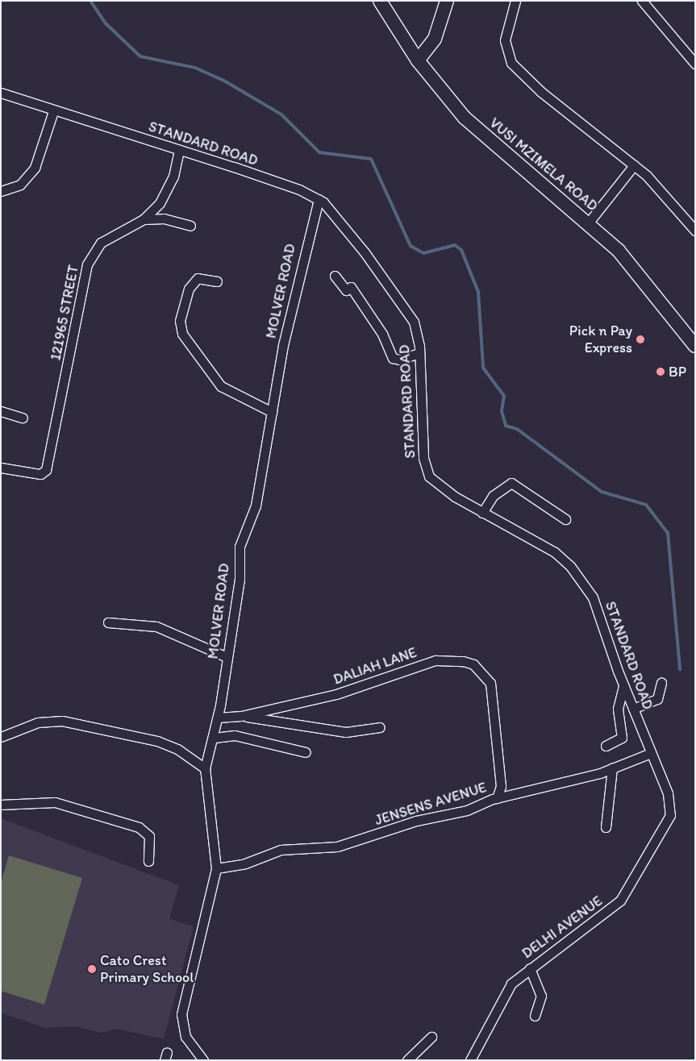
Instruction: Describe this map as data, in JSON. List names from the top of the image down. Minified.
{"streets":{"main road":["VUSI MZIMELA ROAD"],"street":["STANDARD ROAD","MOLVER ROAD","121965 STREET","DALIAH LANE","JENSENS AVENUE","DELHI AVENUE"]},"crossings":[["STANDARD ROAD","MOLVER ROAD"],["STANDARD ROAD","121965 STREET"],["STANDARD ROAD","JENSENS AVENUE"],["STANDARD ROAD","DELHI AVENUE"],["MOLVER ROAD","DALIAH LANE"],["MOLVER ROAD","JENSENS AVENUE"],["DALIAH LANE","JENSENS AVENUE"]],"places":["Pick n Pay Express","BP","Cato Crest Primary School"]}
